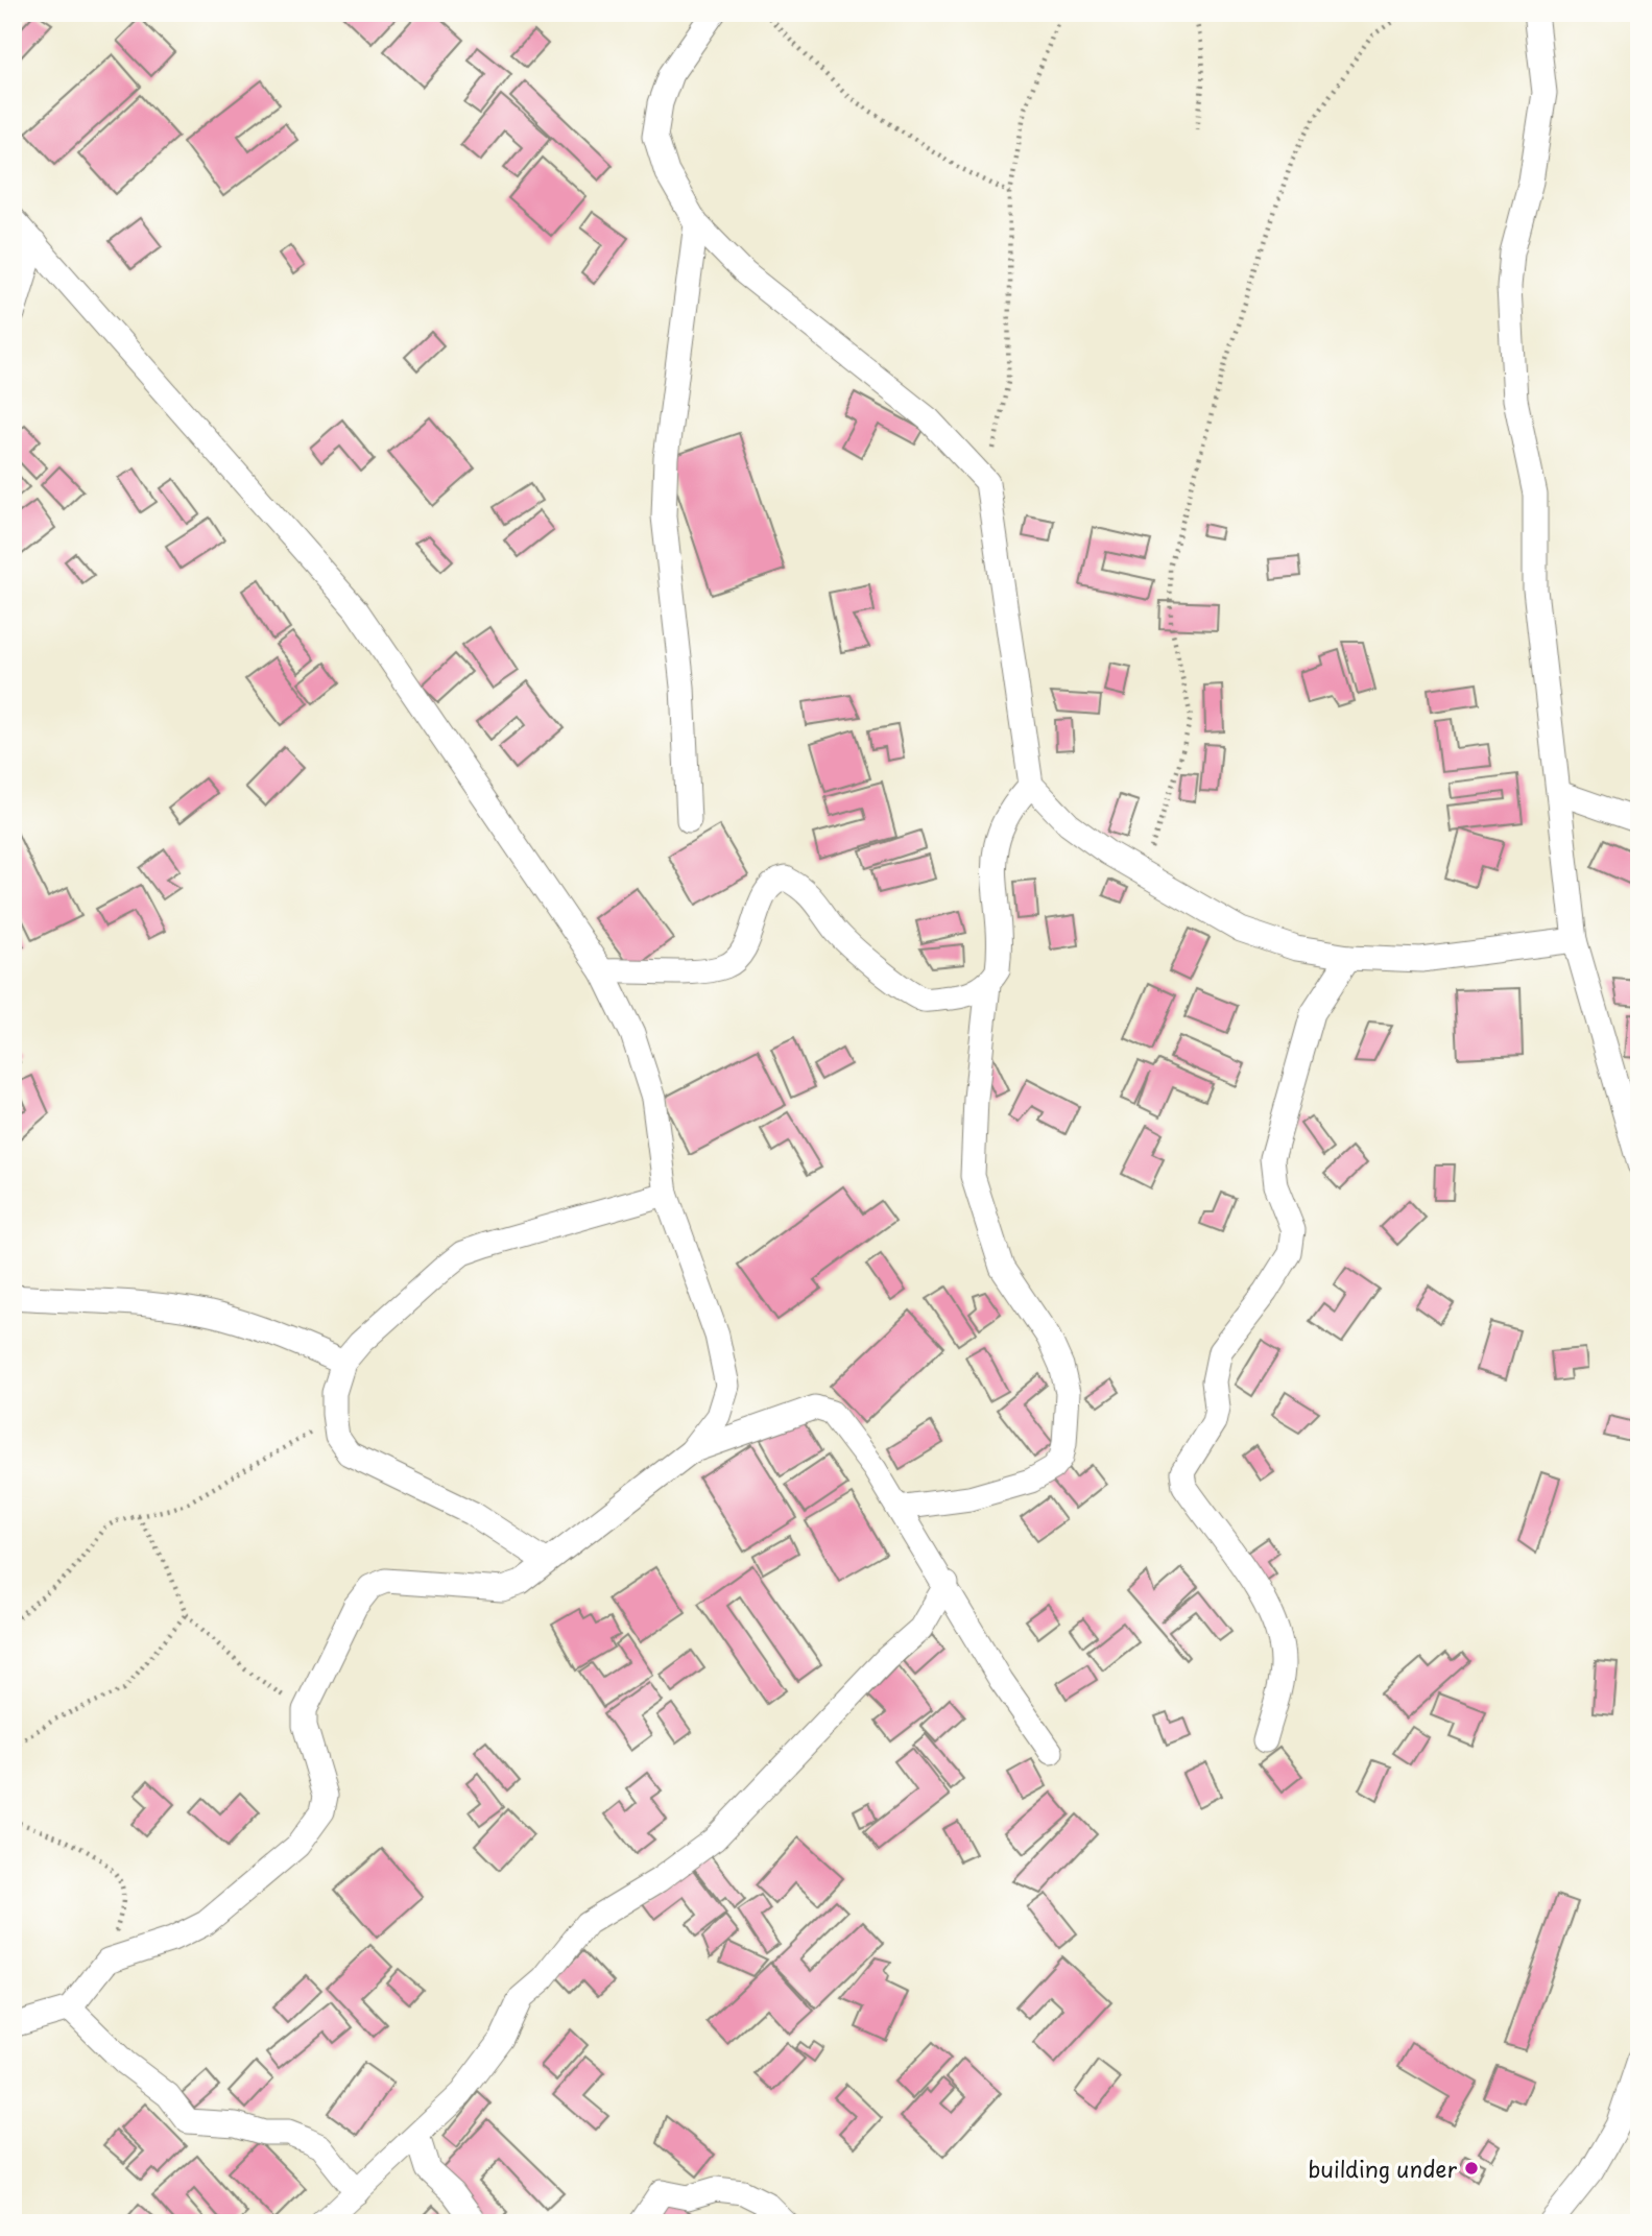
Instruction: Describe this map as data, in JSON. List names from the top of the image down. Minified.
{"places":["building under"]}
